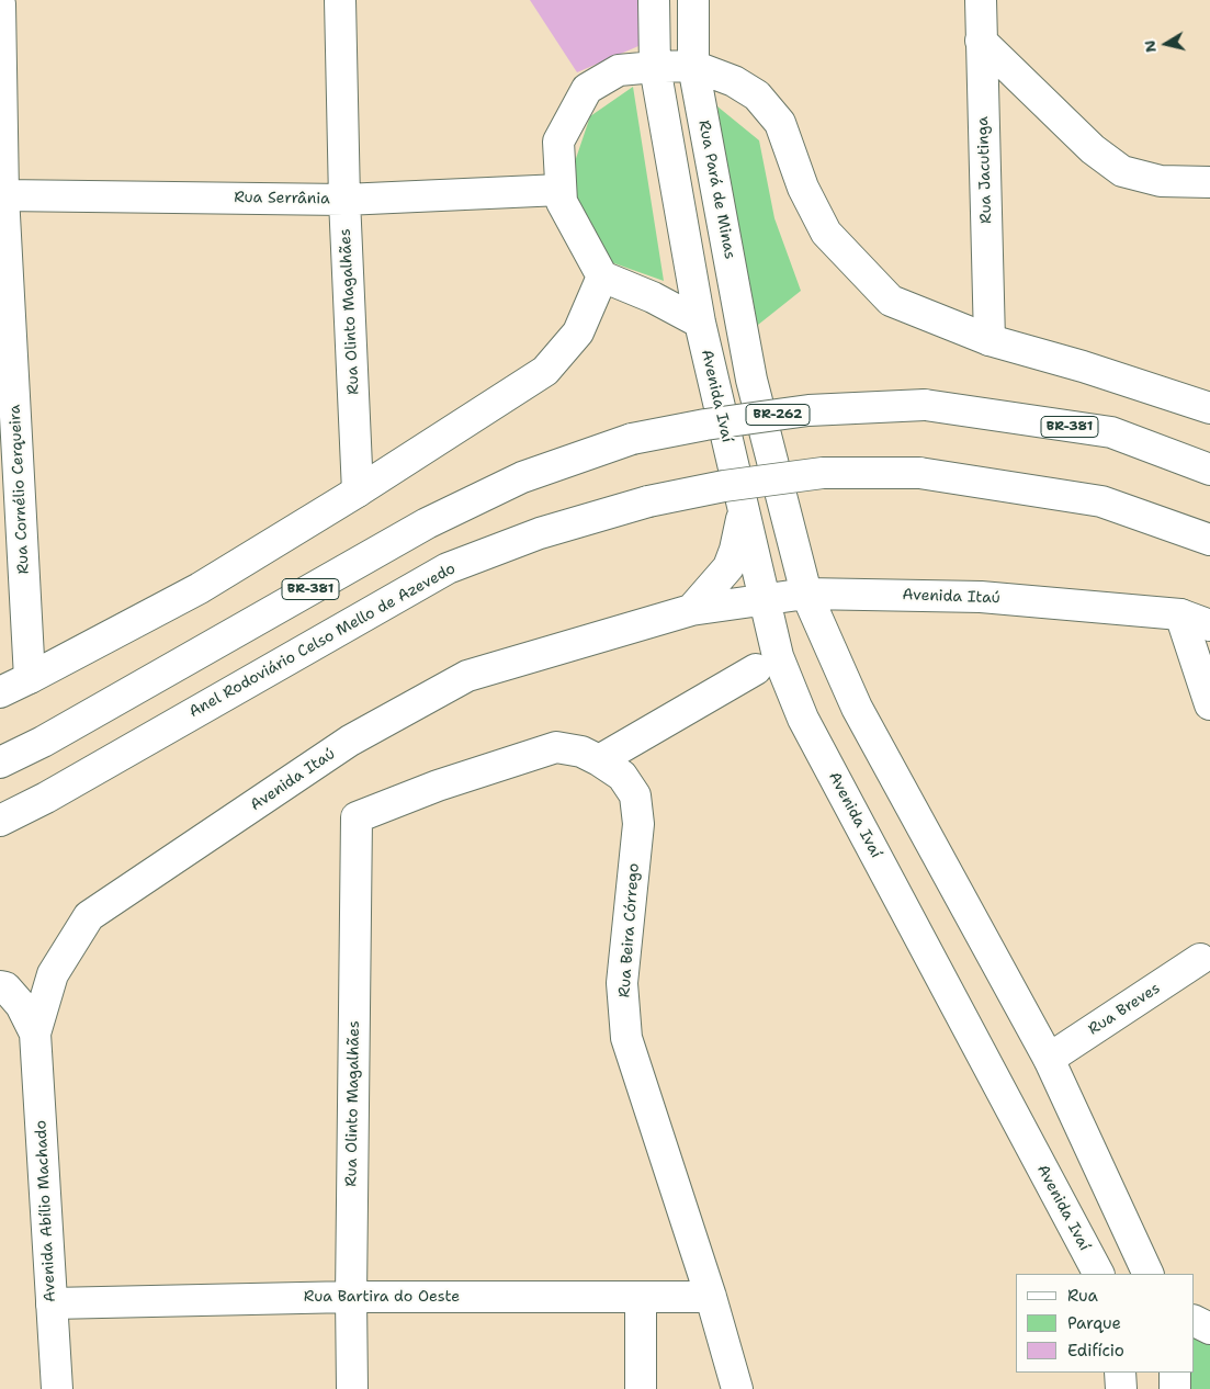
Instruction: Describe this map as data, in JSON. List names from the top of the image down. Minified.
{"streets":{"main road":["Rua Jacutinga","Rua Pará de Minas","Rua Serrânia","Rua Olinto Magalhães","Avenida Ivaí","BR-262","BR-381","Rua Cornélio Cerqueira","Avenida Itaú","Anel Rodoviário Celso Mello de Azevedo","Rua Beira Córrego","Rua Breves","Avenida Abílio Machado","Rua Bartira do Oeste"]},"crossings":[["Rua Pará de Minas","Avenida Itaú"],["Rua Serrânia","Rua Olinto Magalhães"],["Rua Serrânia","Rua Cornélio Cerqueira"],["Rua Olinto Magalhães","Rua Beira Córrego"],["Rua Olinto Magalhães","Rua Bartira do Oeste"],["Avenida Ivaí","Avenida Itaú"],["BR-262","BR-381"],["Avenida Itaú","Avenida Abílio Machado"],["Rua Beira Córrego","Rua Bartira do Oeste"],["Avenida Abílio Machado","Rua Bartira do Oeste"]],"legend":["Rua","Parque","Edifício"],"north":"left"}
